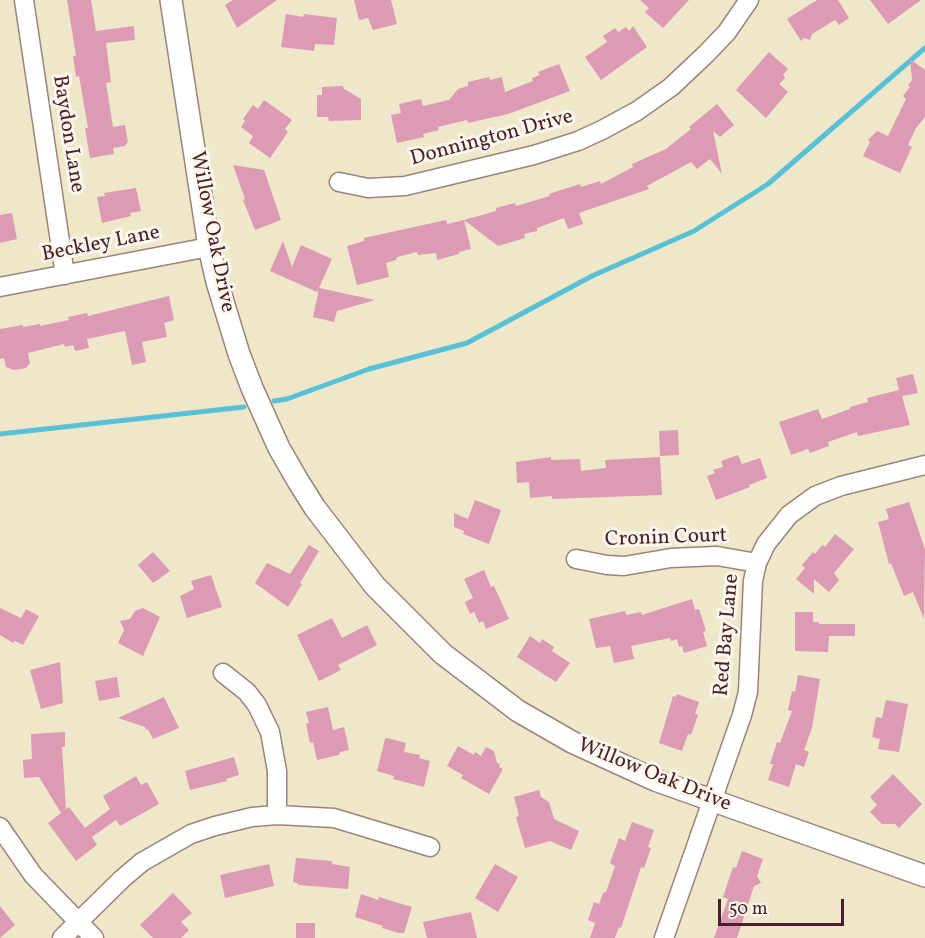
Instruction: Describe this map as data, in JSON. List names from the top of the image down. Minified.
{"streets":{"street":["Baydon Lane","Donnington Drive","Willow Oak Drive","Beckley Lane","Cronin Court","Red Bay Lane"]},"crossings":[["Baydon Lane","Beckley Lane"],["Willow Oak Drive","Beckley Lane"],["Willow Oak Drive","Red Bay Lane"],["Cronin Court","Red Bay Lane"]],"scale_bar":"50 m"}
